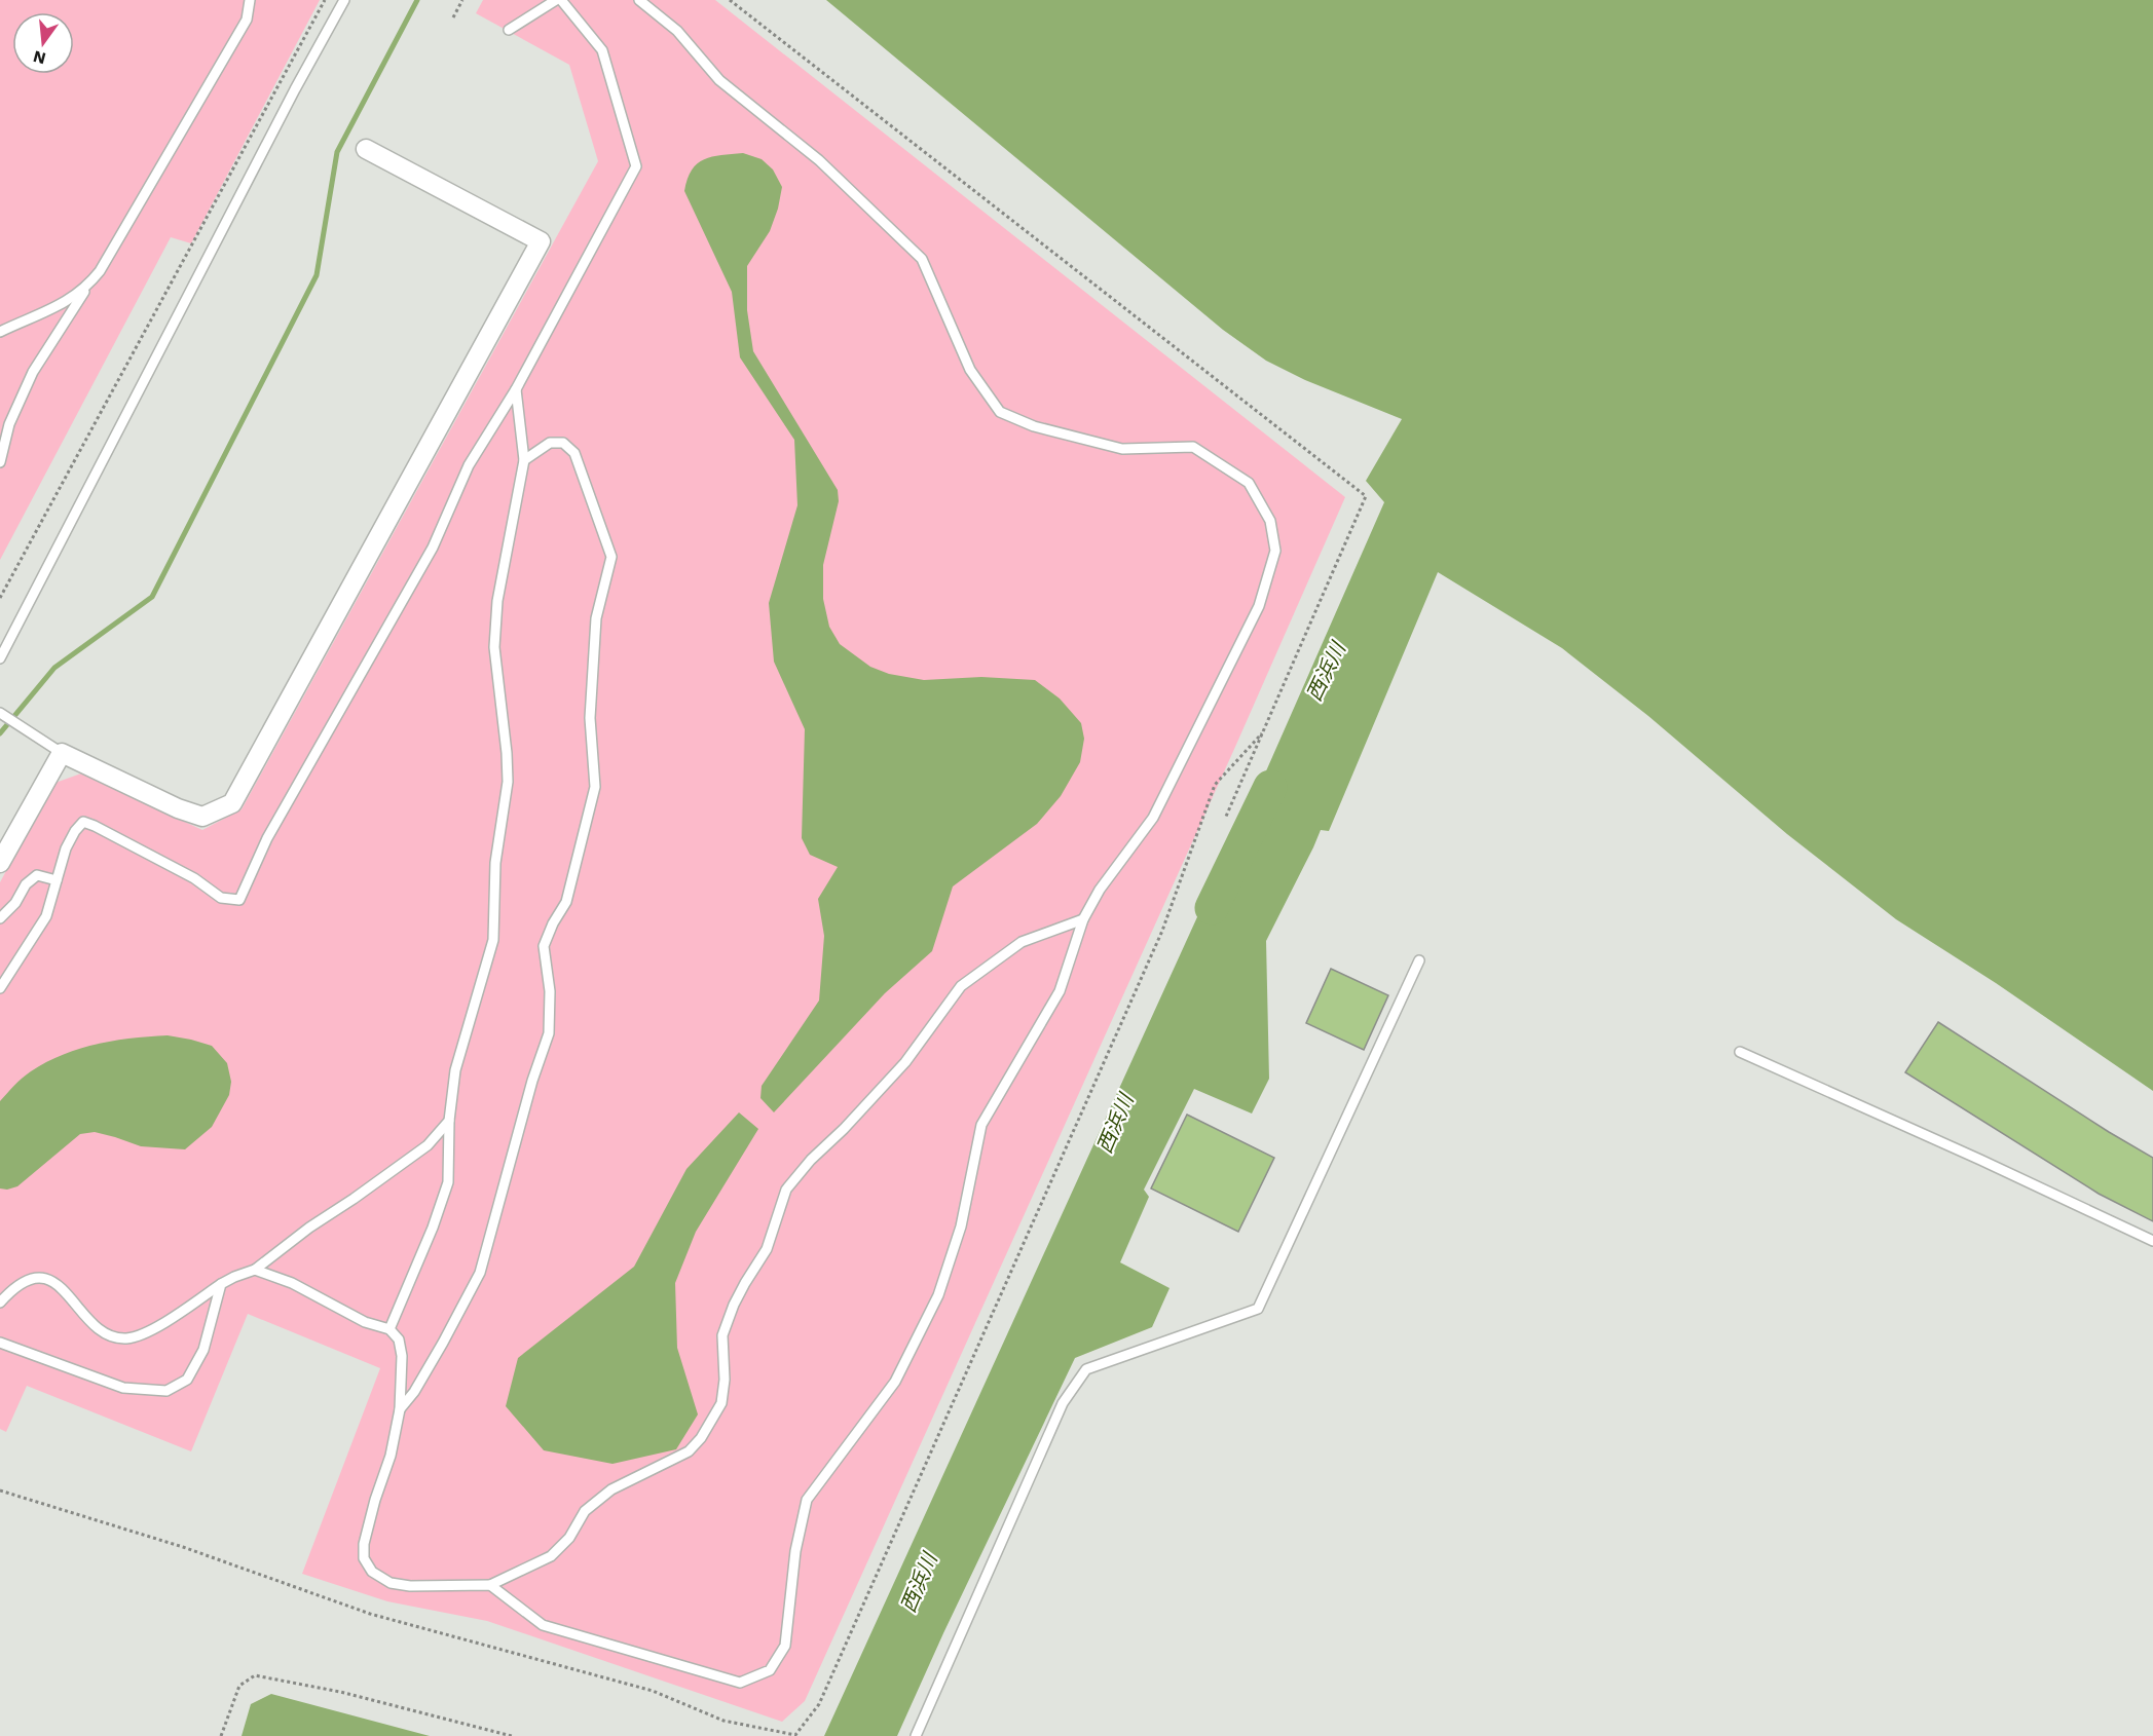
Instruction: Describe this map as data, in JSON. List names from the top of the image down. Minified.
{"water":["西浜川"],"north":"bottom"}
